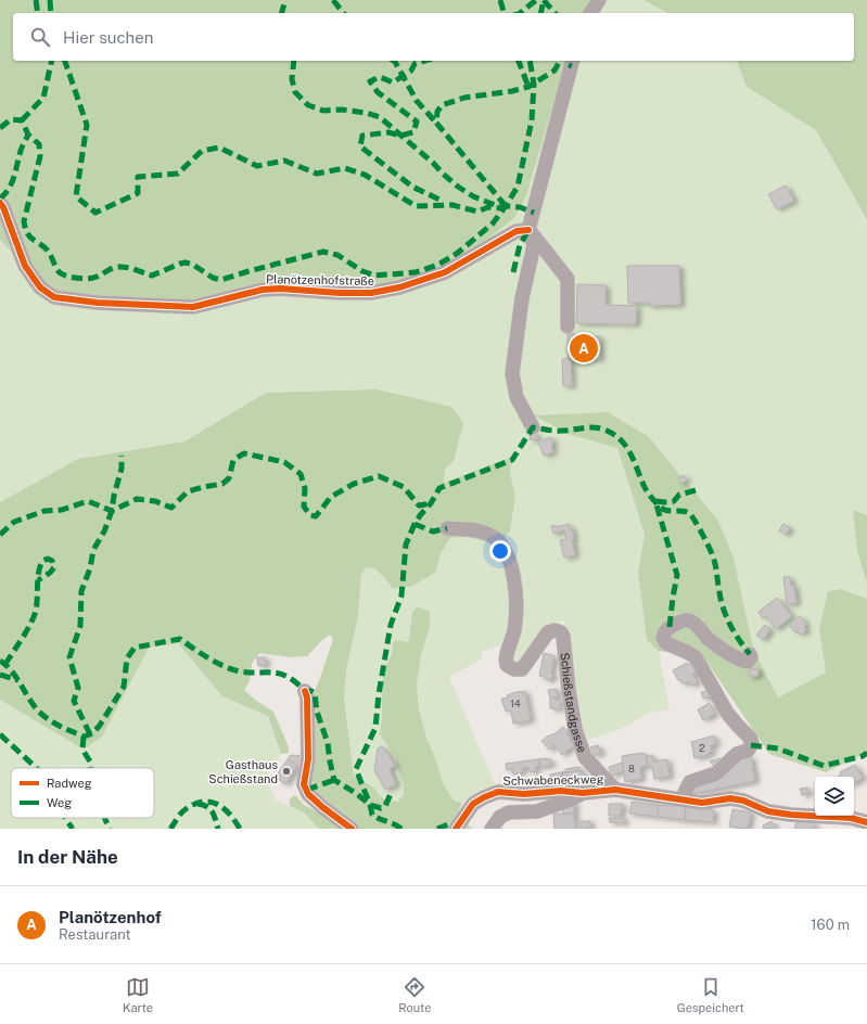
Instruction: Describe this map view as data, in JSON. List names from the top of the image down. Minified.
{"streets":{"street":["Planötzenhofstraße","Schießstandgasse","Schwabeneckweg"]},"crossings":[["Schießstandgasse","Schwabeneckweg"]],"places":["Gasthaus Schießstand"],"house_numbers":["14","2","8"],"legend":["Radweg","Weg"],"page":{"search":"Hier suchen","pins":"A","heading":"In der Nähe","list":[{"mark":"A","name":"Planötzenhof","note":"Restaurant","value":"160 m"}],"nav":["Karte","Route","Gespeichert"]}}
